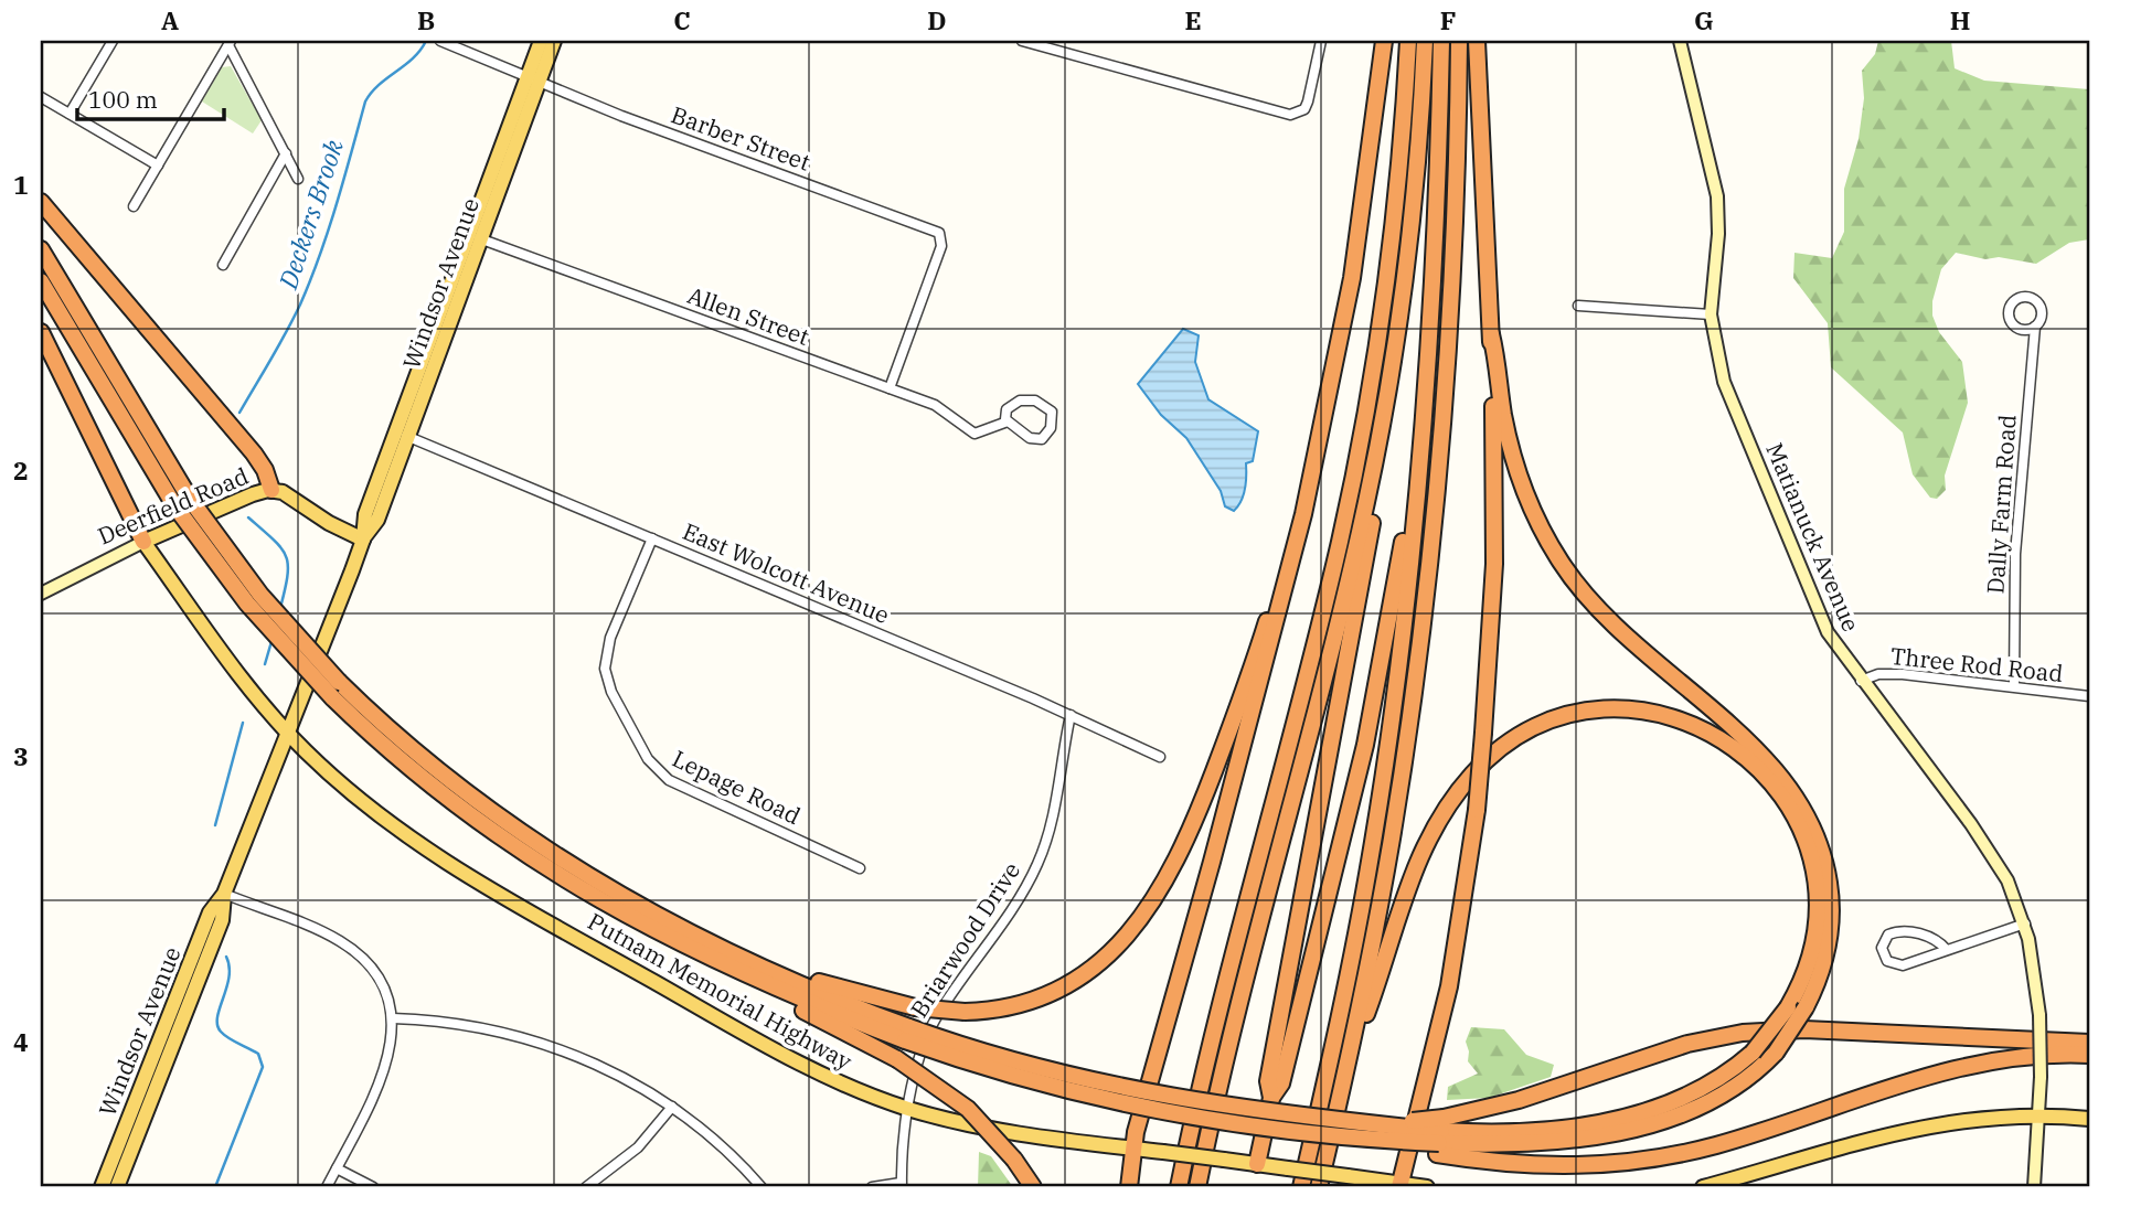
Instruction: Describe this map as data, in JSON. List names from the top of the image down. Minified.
{"streets":{"main road":["Windsor Avenue","Deerfield Road","Putnam Memorial Highway"],"street":["Barber Street","Allen Street","Dally Farm Road","Matianuck Avenue","East Wolcott Avenue","Three Rod Road","Lepage Road","Briarwood Drive"]},"crossings":[["Barber Street","Windsor Avenue"],["Barber Street","Allen Street"],["Windsor Avenue","Allen Street"],["Windsor Avenue","Deerfield Road"],["Windsor Avenue","East Wolcott Avenue"],["Windsor Avenue","Putnam Memorial Highway"],["Dally Farm Road","Three Rod Road"],["Deerfield Road","Putnam Memorial Highway"],["Matianuck Avenue","Three Rod Road"],["East Wolcott Avenue","Lepage Road"],["East Wolcott Avenue","Briarwood Drive"],["Briarwood Drive","Putnam Memorial Highway"]],"water":["Deckers Brook"],"scale_bar":"100 m","grid":{"columns":["A","B","C","D","E","F","G","H"],"rows":["1","2","3","4"]}}
